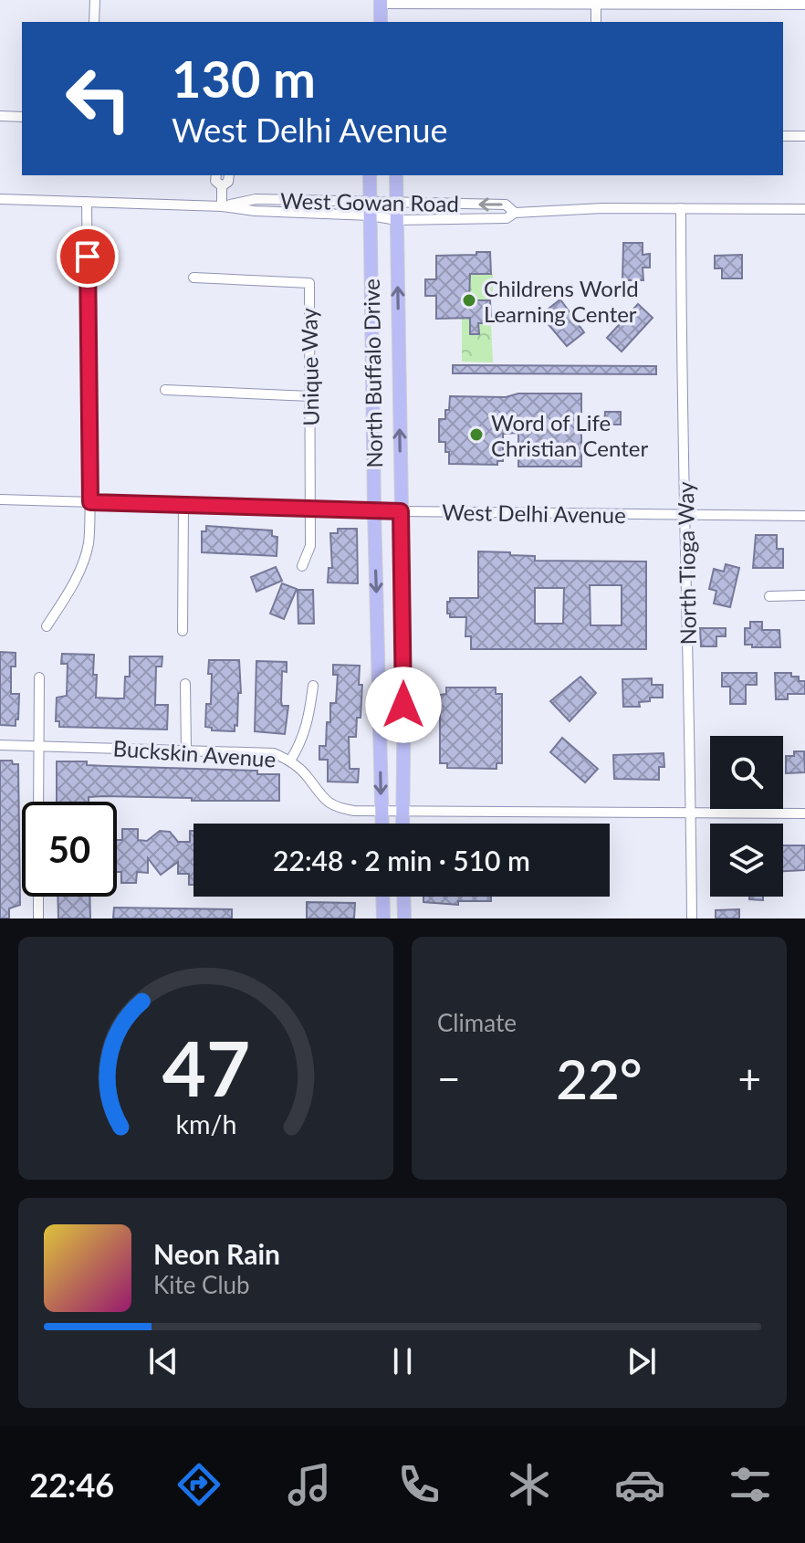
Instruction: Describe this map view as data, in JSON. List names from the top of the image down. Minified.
{"streets":{"main road":["North Buffalo Drive"],"street":["West Gowan Road","Unique Way","West Delhi Avenue","North Tioga Way","Buckskin Avenue"]},"crossings":[["West Gowan Road","North Buffalo Drive"],["West Gowan Road","North Tioga Way"],["Unique Way","West Delhi Avenue"],["North Buffalo Drive","West Delhi Avenue"],["North Buffalo Drive","Buckskin Avenue"],["West Delhi Avenue","North Tioga Way"],["North Tioga Way","Buckskin Avenue"]],"places":["Childrens World Learning Center","Word of Life Christian Center"],"page":{"turn":["130 m","West Delhi Avenue"],"limit":"50","trip":"22:48 · 2 min · 510 m","tile":"Climate","heat":["−","22°","+"],"song":["Neon Rain","Kite Club"],"tabs":"22:46","gauge":["47","km/h"]}}
